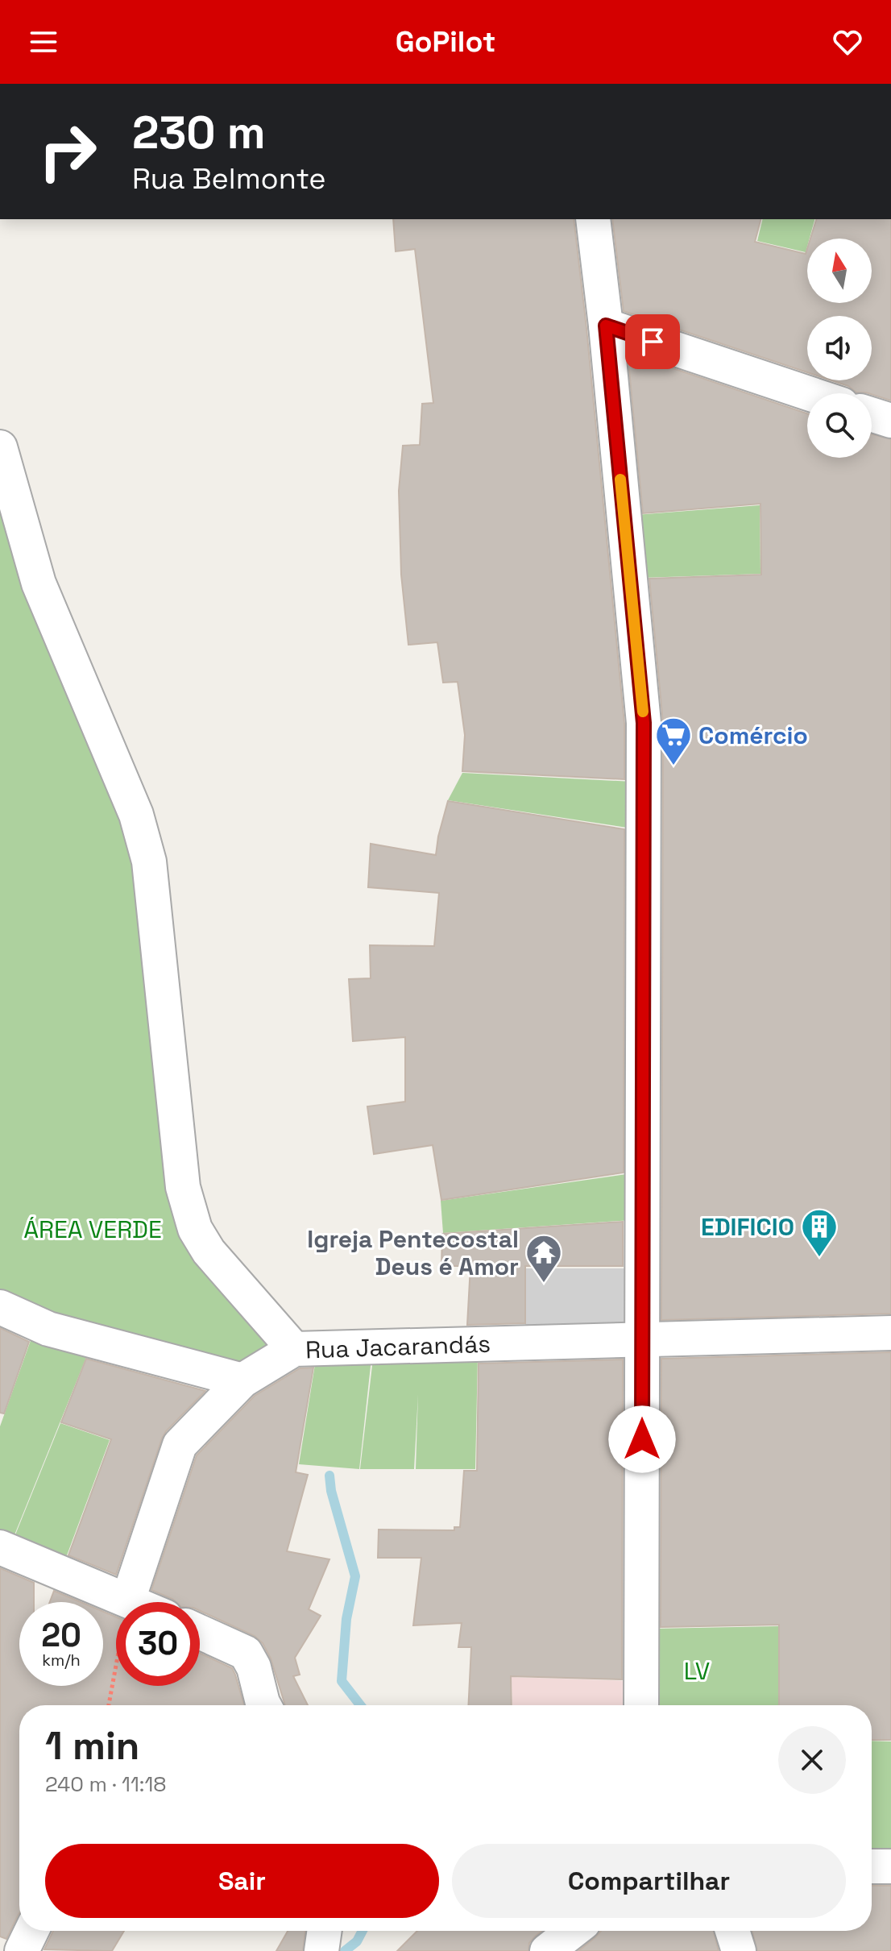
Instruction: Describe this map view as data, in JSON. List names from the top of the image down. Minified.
{"streets":{"street":["Rua Jacarandás"]},"parks":["ÁREA VERDE","LV"],"places":{"supermarket":["Comércio"],"building":["EDIFICIO"],"temple":["Igreja Pentecostal Deus é Amor"]},"north":"top","page":{"header":"GoPilot","turn":["230 m","Rua Belmonte"],"speed":"20 km/h","limit":"30","heading":["1 min","240 m · 11:18"],"buttons":["Sair","Compartilhar"]}}
